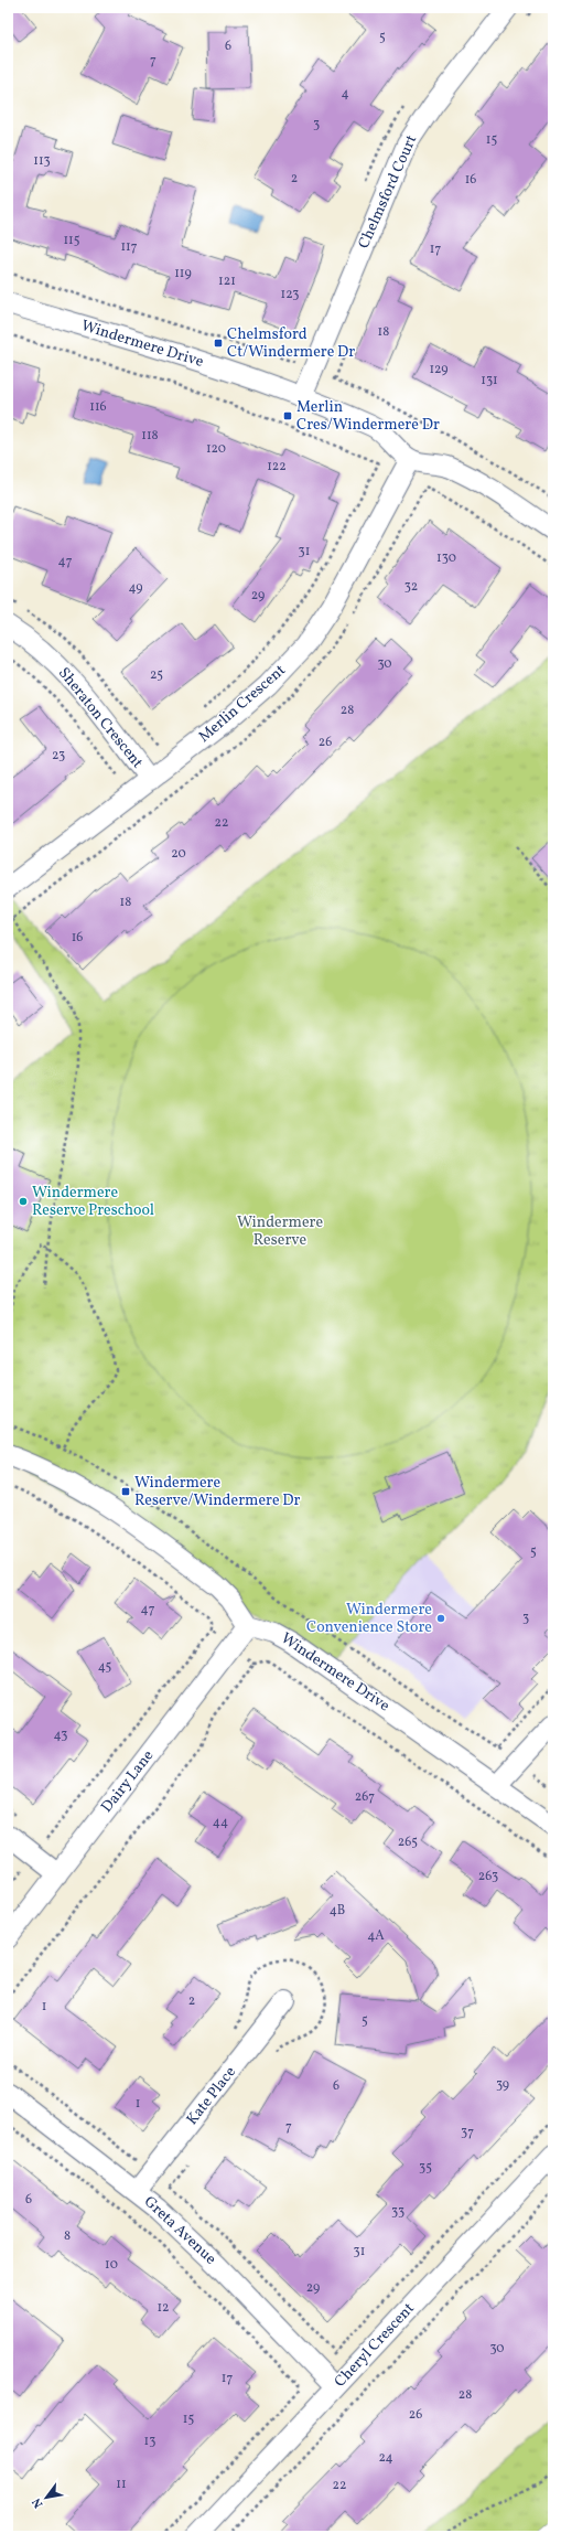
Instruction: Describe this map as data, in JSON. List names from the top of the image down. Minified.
{"streets":{"street":["Chelmsford Court","Windermere Drive","Merlin Crescent","Sheraton Crescent","Dairy Lane","Kate Place","Greta Avenue","Cheryl Crescent"]},"crossings":[["Chelmsford Court","Windermere Drive"],["Windermere Drive","Merlin Crescent"],["Windermere Drive","Dairy Lane"],["Merlin Crescent","Sheraton Crescent"],["Kate Place","Greta Avenue"],["Greta Avenue","Cheryl Crescent"]],"parks":["Windermere Reserve"],"places":{"transit":["Chelmsford Ct/Windermere Dr","Merlin Cres/Windermere Dr","Windermere Reserve/Windermere Dr"],"other":["Windermere Reserve Preschool","Windermere Convenience Store"]},"house_numbers":["5","6","7","4","3","15","113","2","16","115","117","17","119","121","123","18","129","131","116","118","120","122","31","130","47","32","49","29","30","25","28","26","23","22","20","18","16","5","47","3","45","43","267","44","265","263","4B","4A","2","1","5","39","6","1","7","37","35","6","33","8","31","10","29","12","30","17","28","26","15","13","24","11","22"],"north":"bottom left"}
